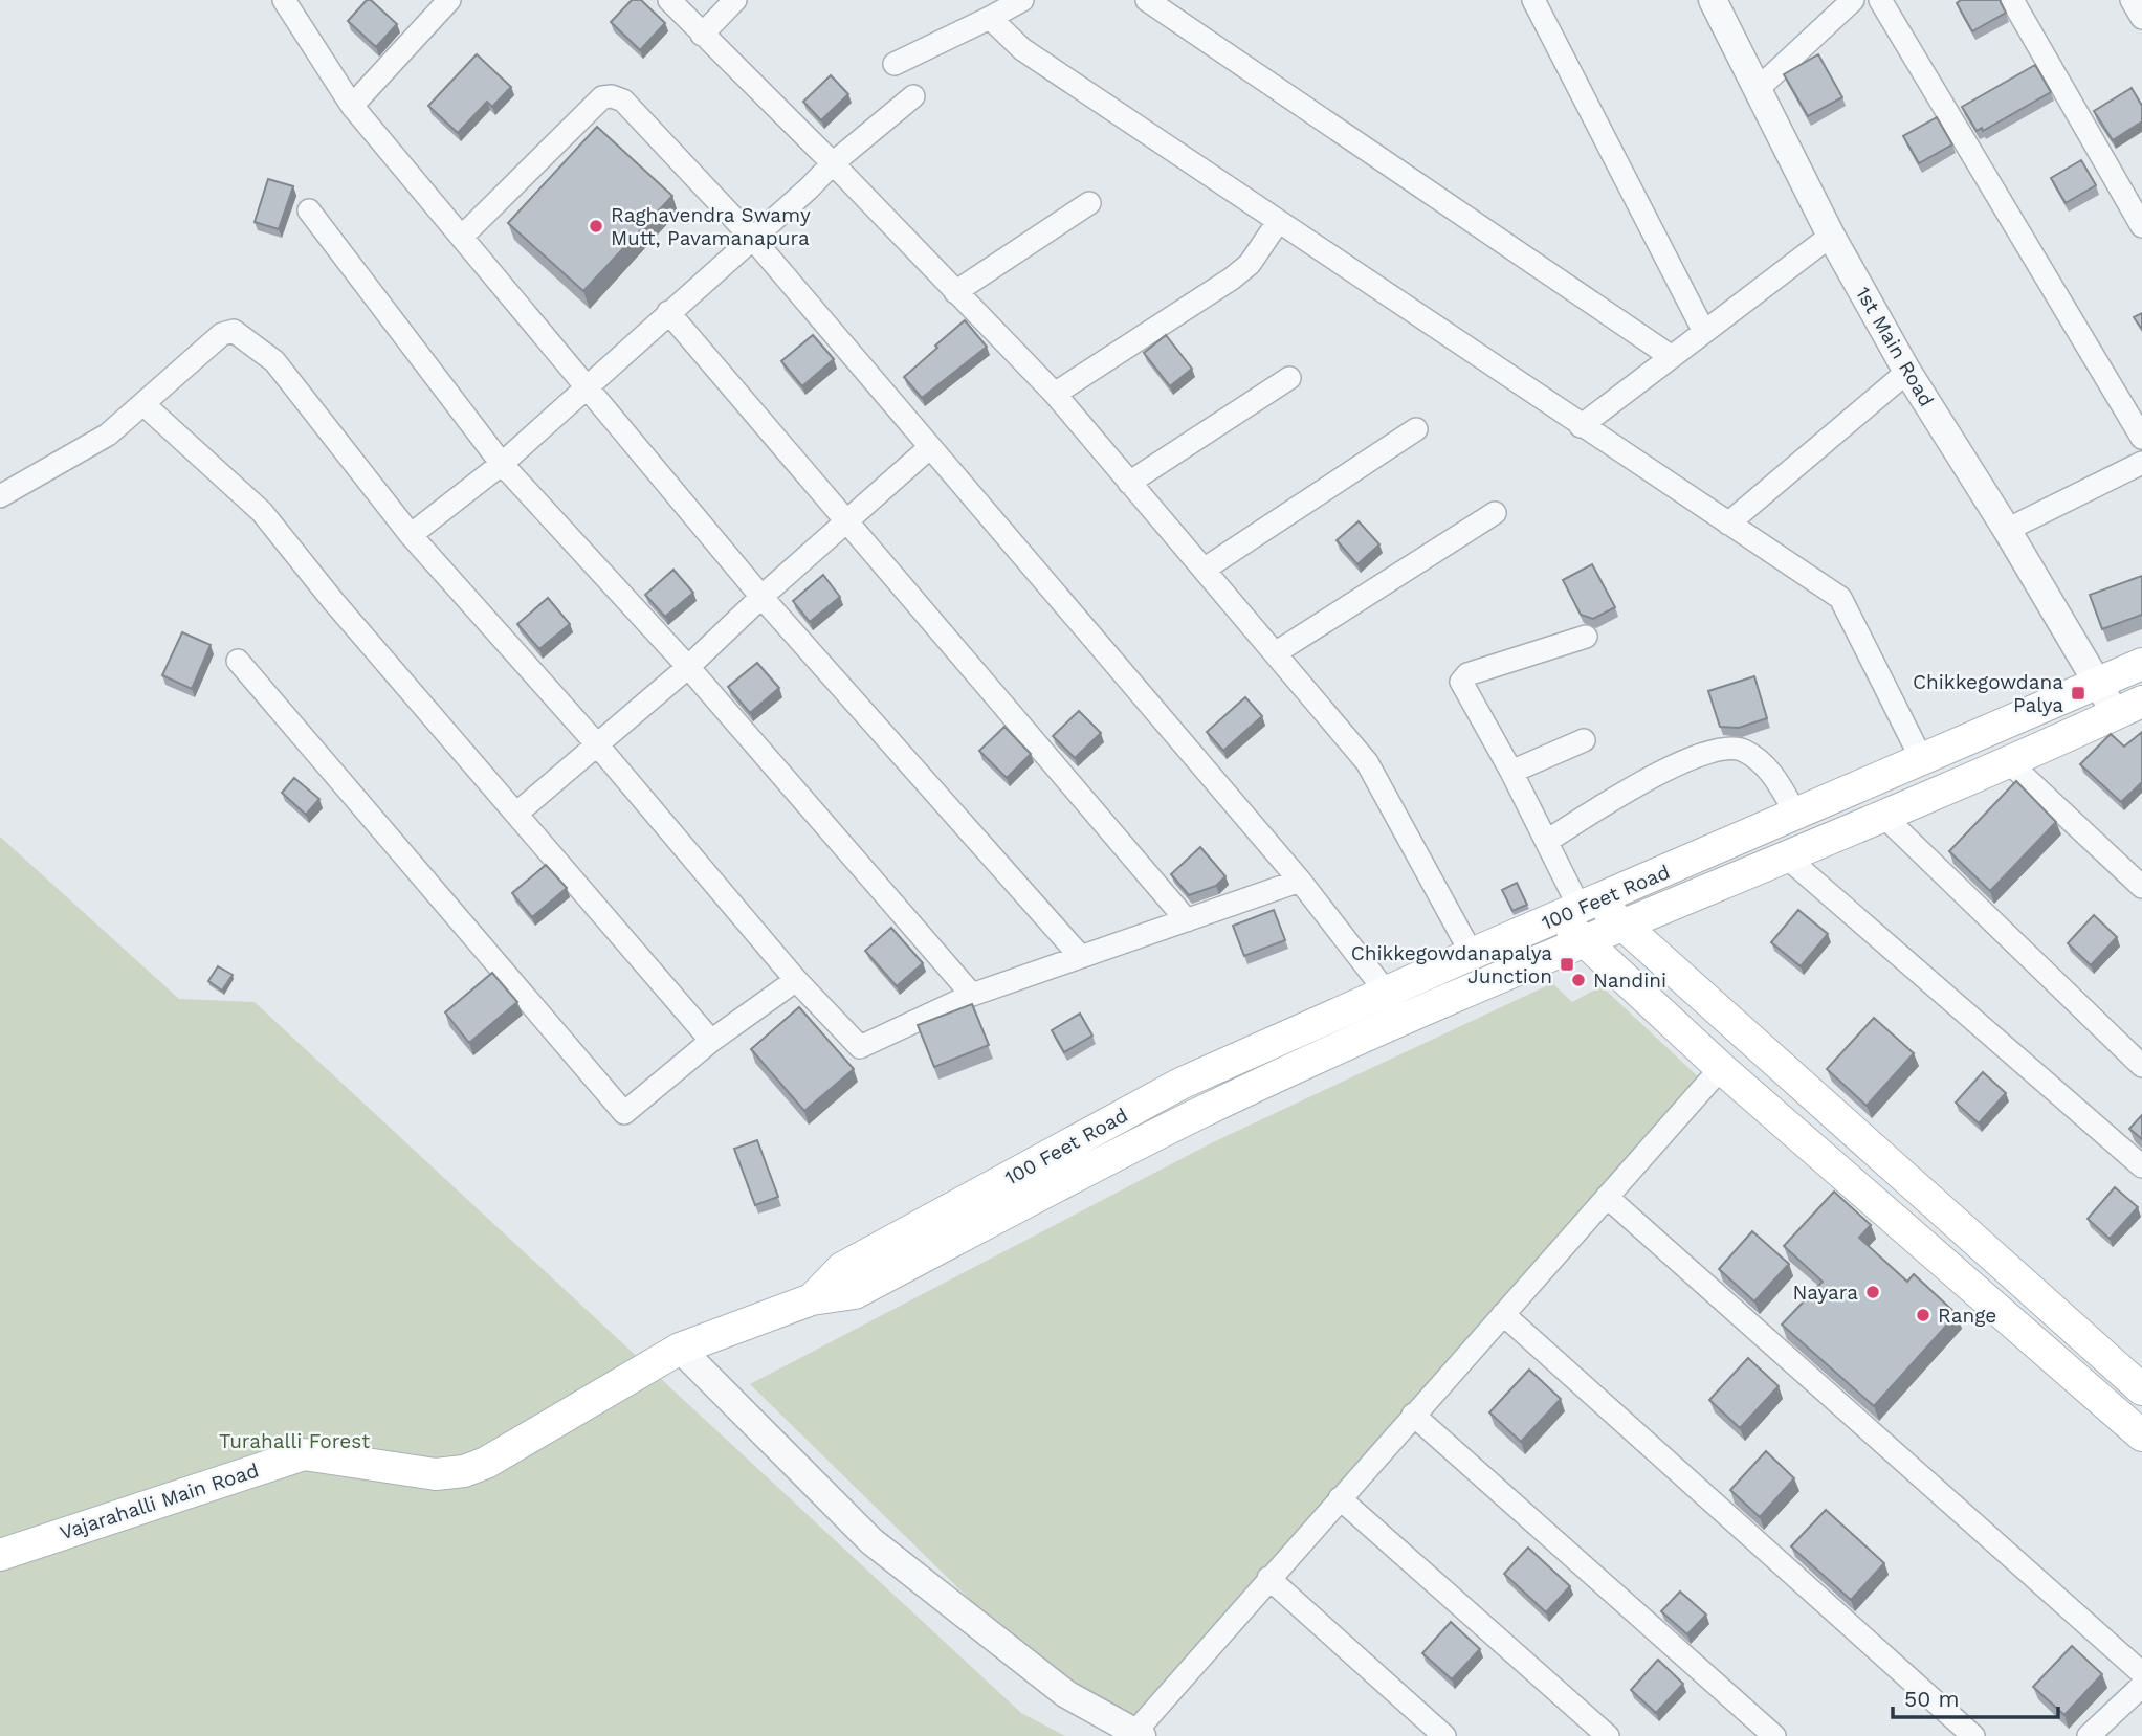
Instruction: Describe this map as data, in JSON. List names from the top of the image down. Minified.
{"streets":{"main road":["100 Feet Road","Vajarahalli Main Road"],"street":["1st Main Road"]},"crossings":[["1st Main Road","100 Feet Road"],["100 Feet Road","Vajarahalli Main Road"]],"parks":["Turahalli Forest"],"places":{"other":["Raghavendra Swamy Mutt, Pavamanapura","Nandini","Nayara","Range"],"transit":["Chikkegowdana Palya","Chikkegowdanapalya Junction"]},"scale_bar":"50 m"}
